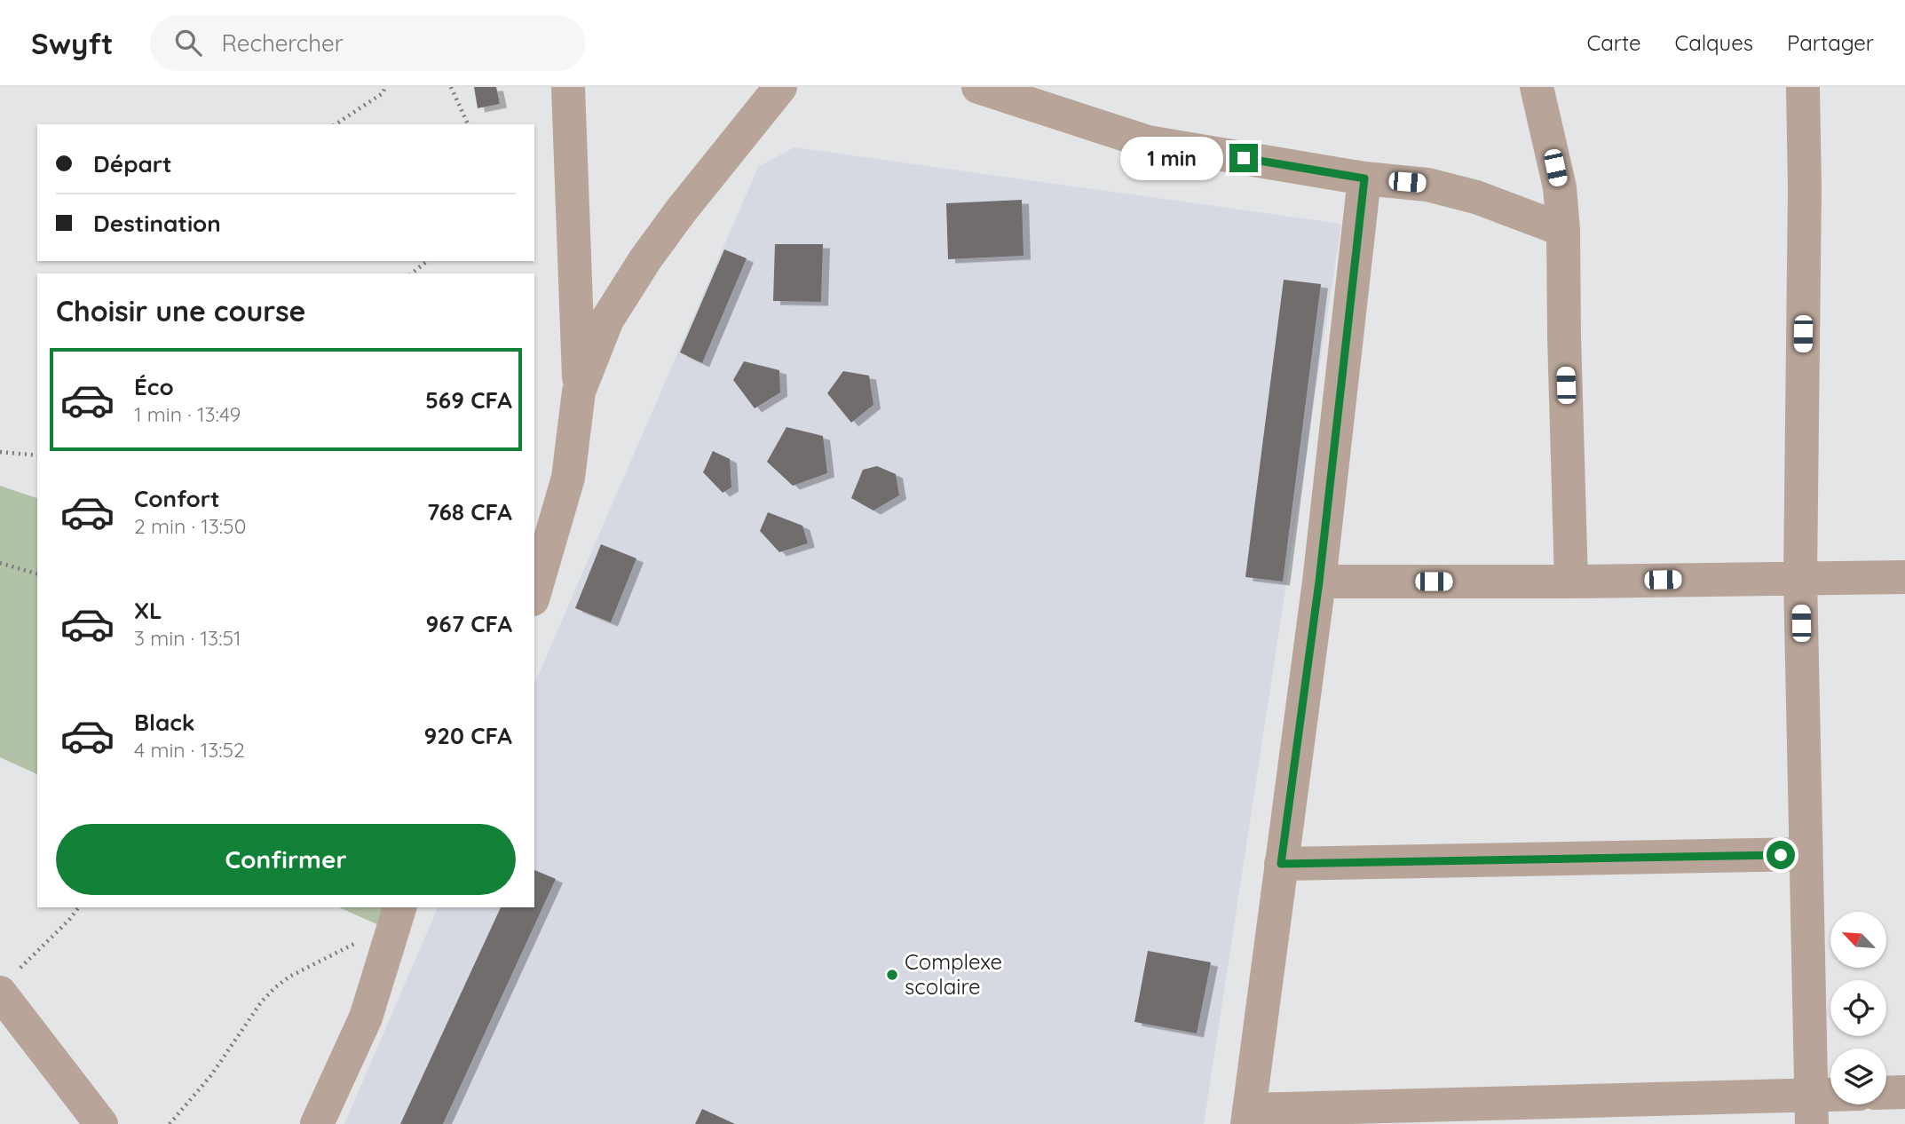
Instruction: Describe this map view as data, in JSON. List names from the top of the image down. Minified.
{"places":["Complexe scolaire"],"north":"top left","page":{"header":"Swyft","search":"Rechercher","nav":["Carte","Calques","Partager"],"banner":["Départ","Destination"],"bubble":"1 min","heading":"Choisir une course","list":[{"name":"Éco","note":"1 min · 13:49","value":"569 CFA"},{"name":"Confort","note":"2 min · 13:50","value":"768 CFA"},{"name":"XL","note":"3 min · 13:51","value":"967 CFA"},{"name":"Black","note":"4 min · 13:52","value":"920 CFA"}],"buttons":"Confirmer"}}
